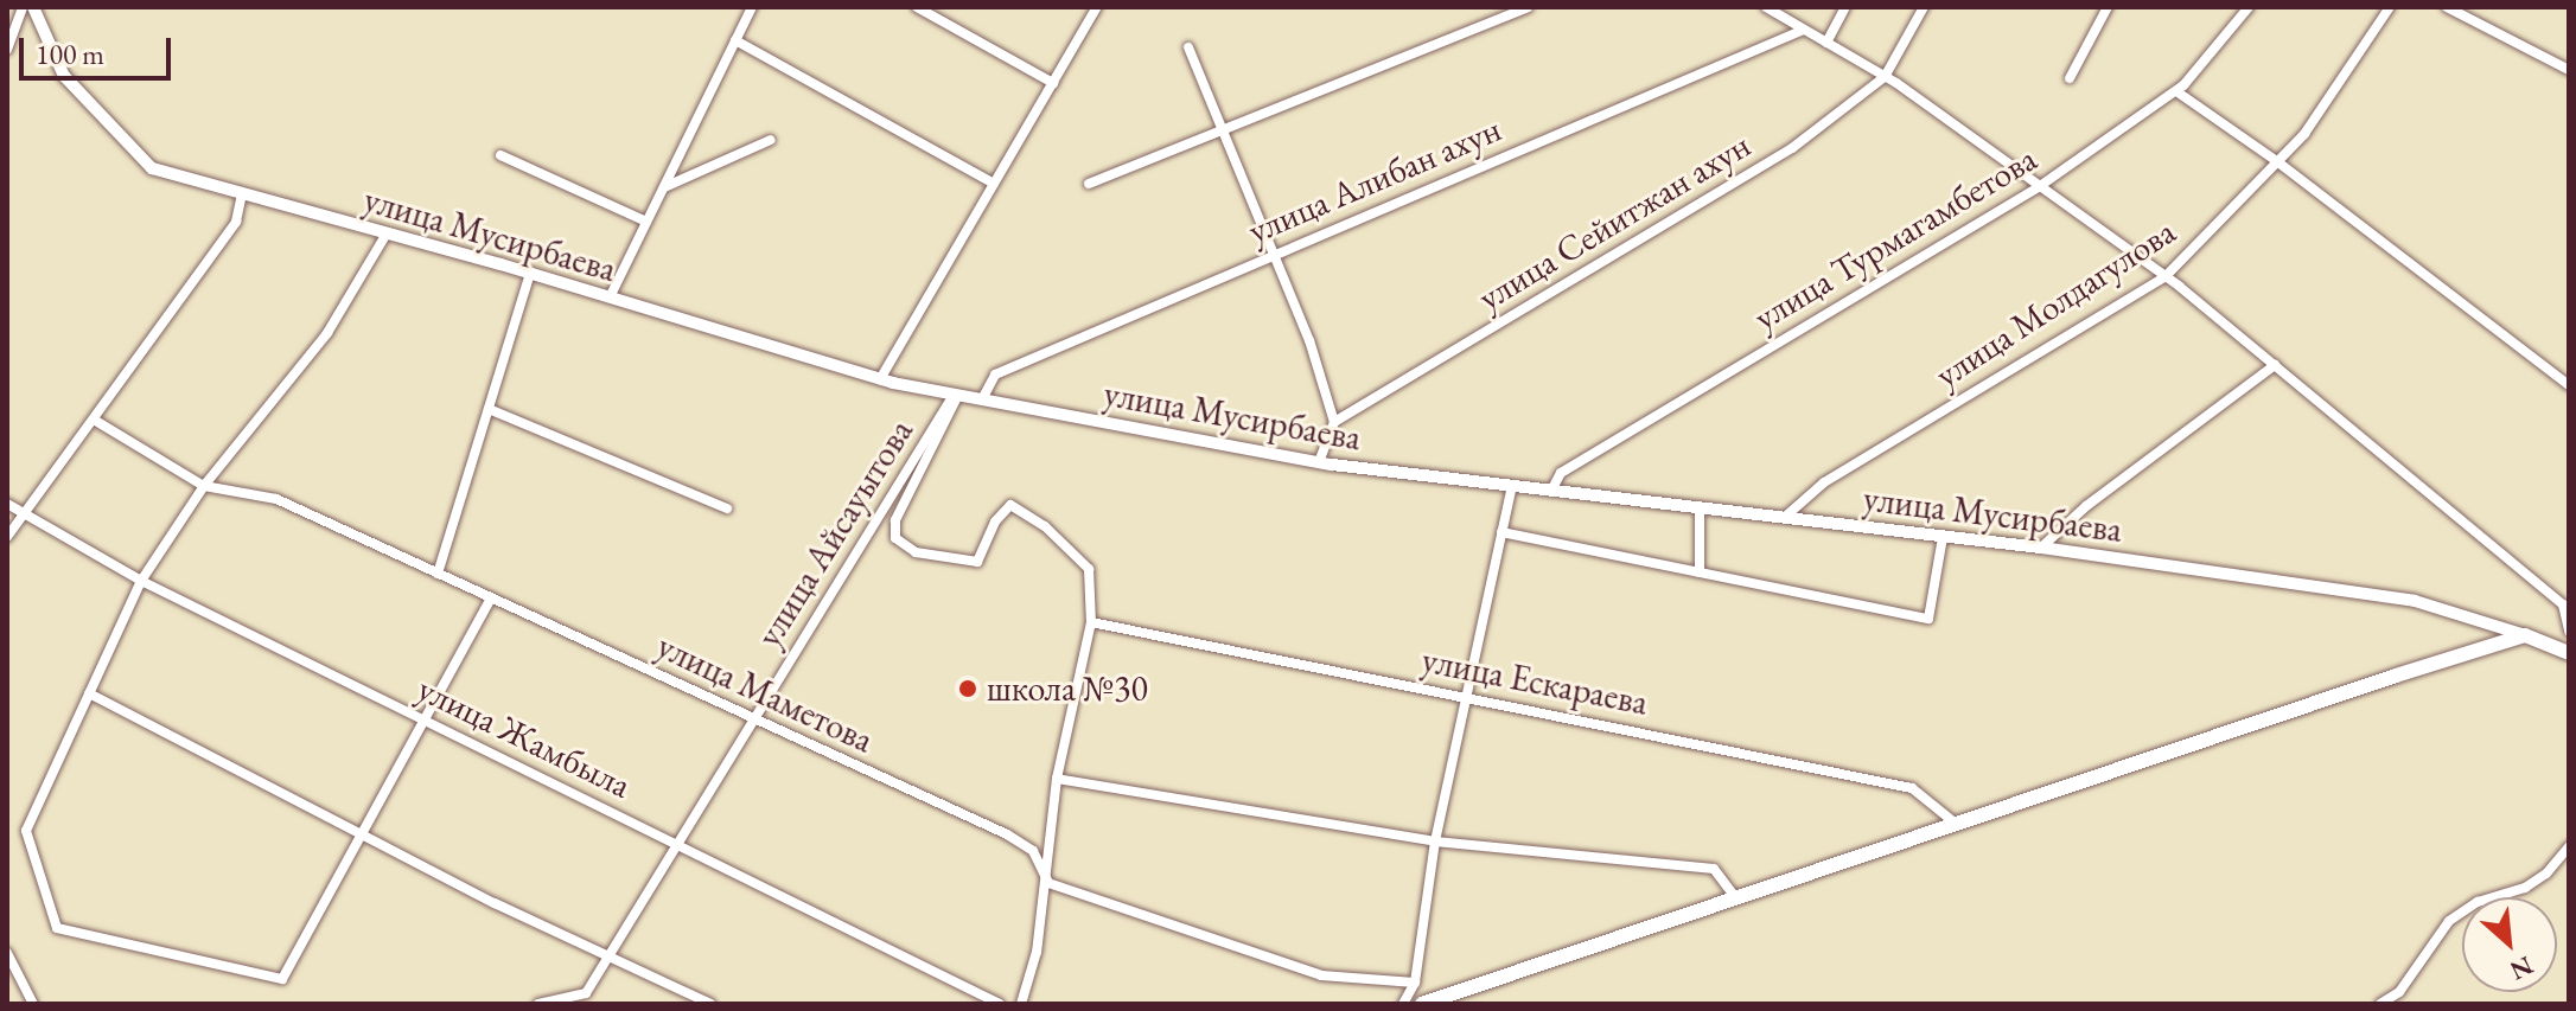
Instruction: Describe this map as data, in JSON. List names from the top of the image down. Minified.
{"streets":{"street":["улица Алибан ахун","улица Сейитжан ахун","улица Мусирбаева","улица Турмагамбетова","улица Молдагулова","улица Айсауытова","улица Ескараева","улица Маметова","улица Жамбыла"]},"crossings":[["улица Алибан ахун","улица Мусирбаева"],["улица Мусирбаева","улица Турмагамбетова"],["улица Мусирбаева","улица Молдагулова"],["улица Мусирбаева","улица Айсауытова"],["улица Айсауытова","улица Маметова"],["улица Айсауытова","улица Жамбыла"]],"places":["школа №30"],"scale_bar":"100 m","north":"bottom right"}
